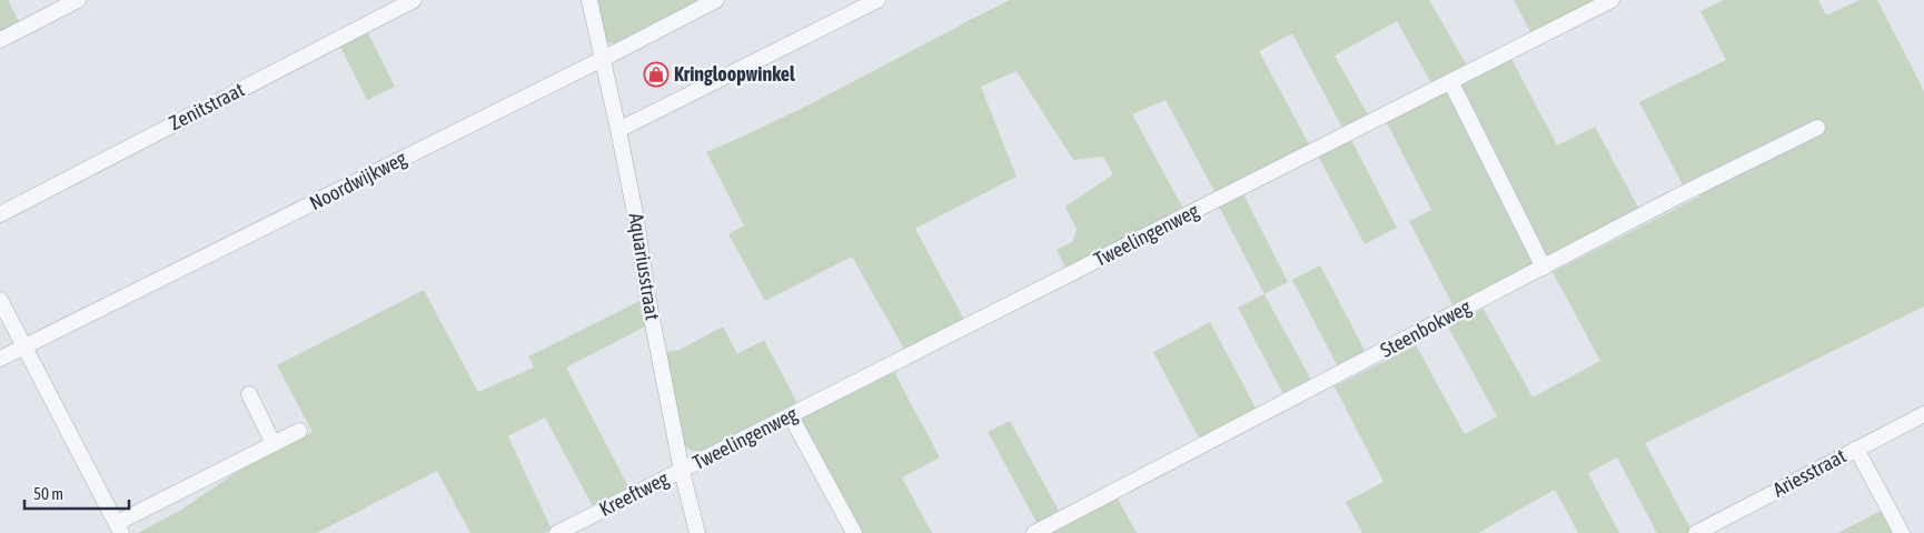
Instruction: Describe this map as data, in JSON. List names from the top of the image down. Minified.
{"streets":{"street":["Zenitstraat","Noordwijkweg","Tweelingenweg","Aquariusstraat","Steenbokweg","Ariesstraat","Kreeftweg"]},"crossings":[["Noordwijkweg","Aquariusstraat"],["Tweelingenweg","Aquariusstraat"],["Tweelingenweg","Kreeftweg"],["Aquariusstraat","Kreeftweg"]],"places":{"shop":["Kringloopwinkel"]},"scale_bar":"50 m"}
